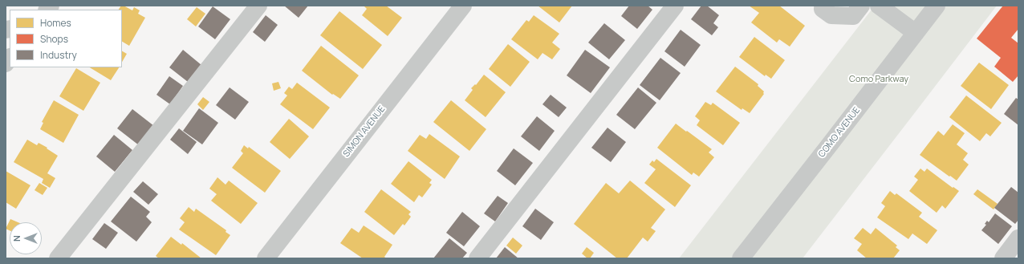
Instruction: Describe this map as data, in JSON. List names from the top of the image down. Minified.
{"streets":{"street":["SIMON AVENUE","COMO AVENUE"]},"parks":["Como Parkway"],"legend":["Homes","Shops","Industry"],"north":"left"}
